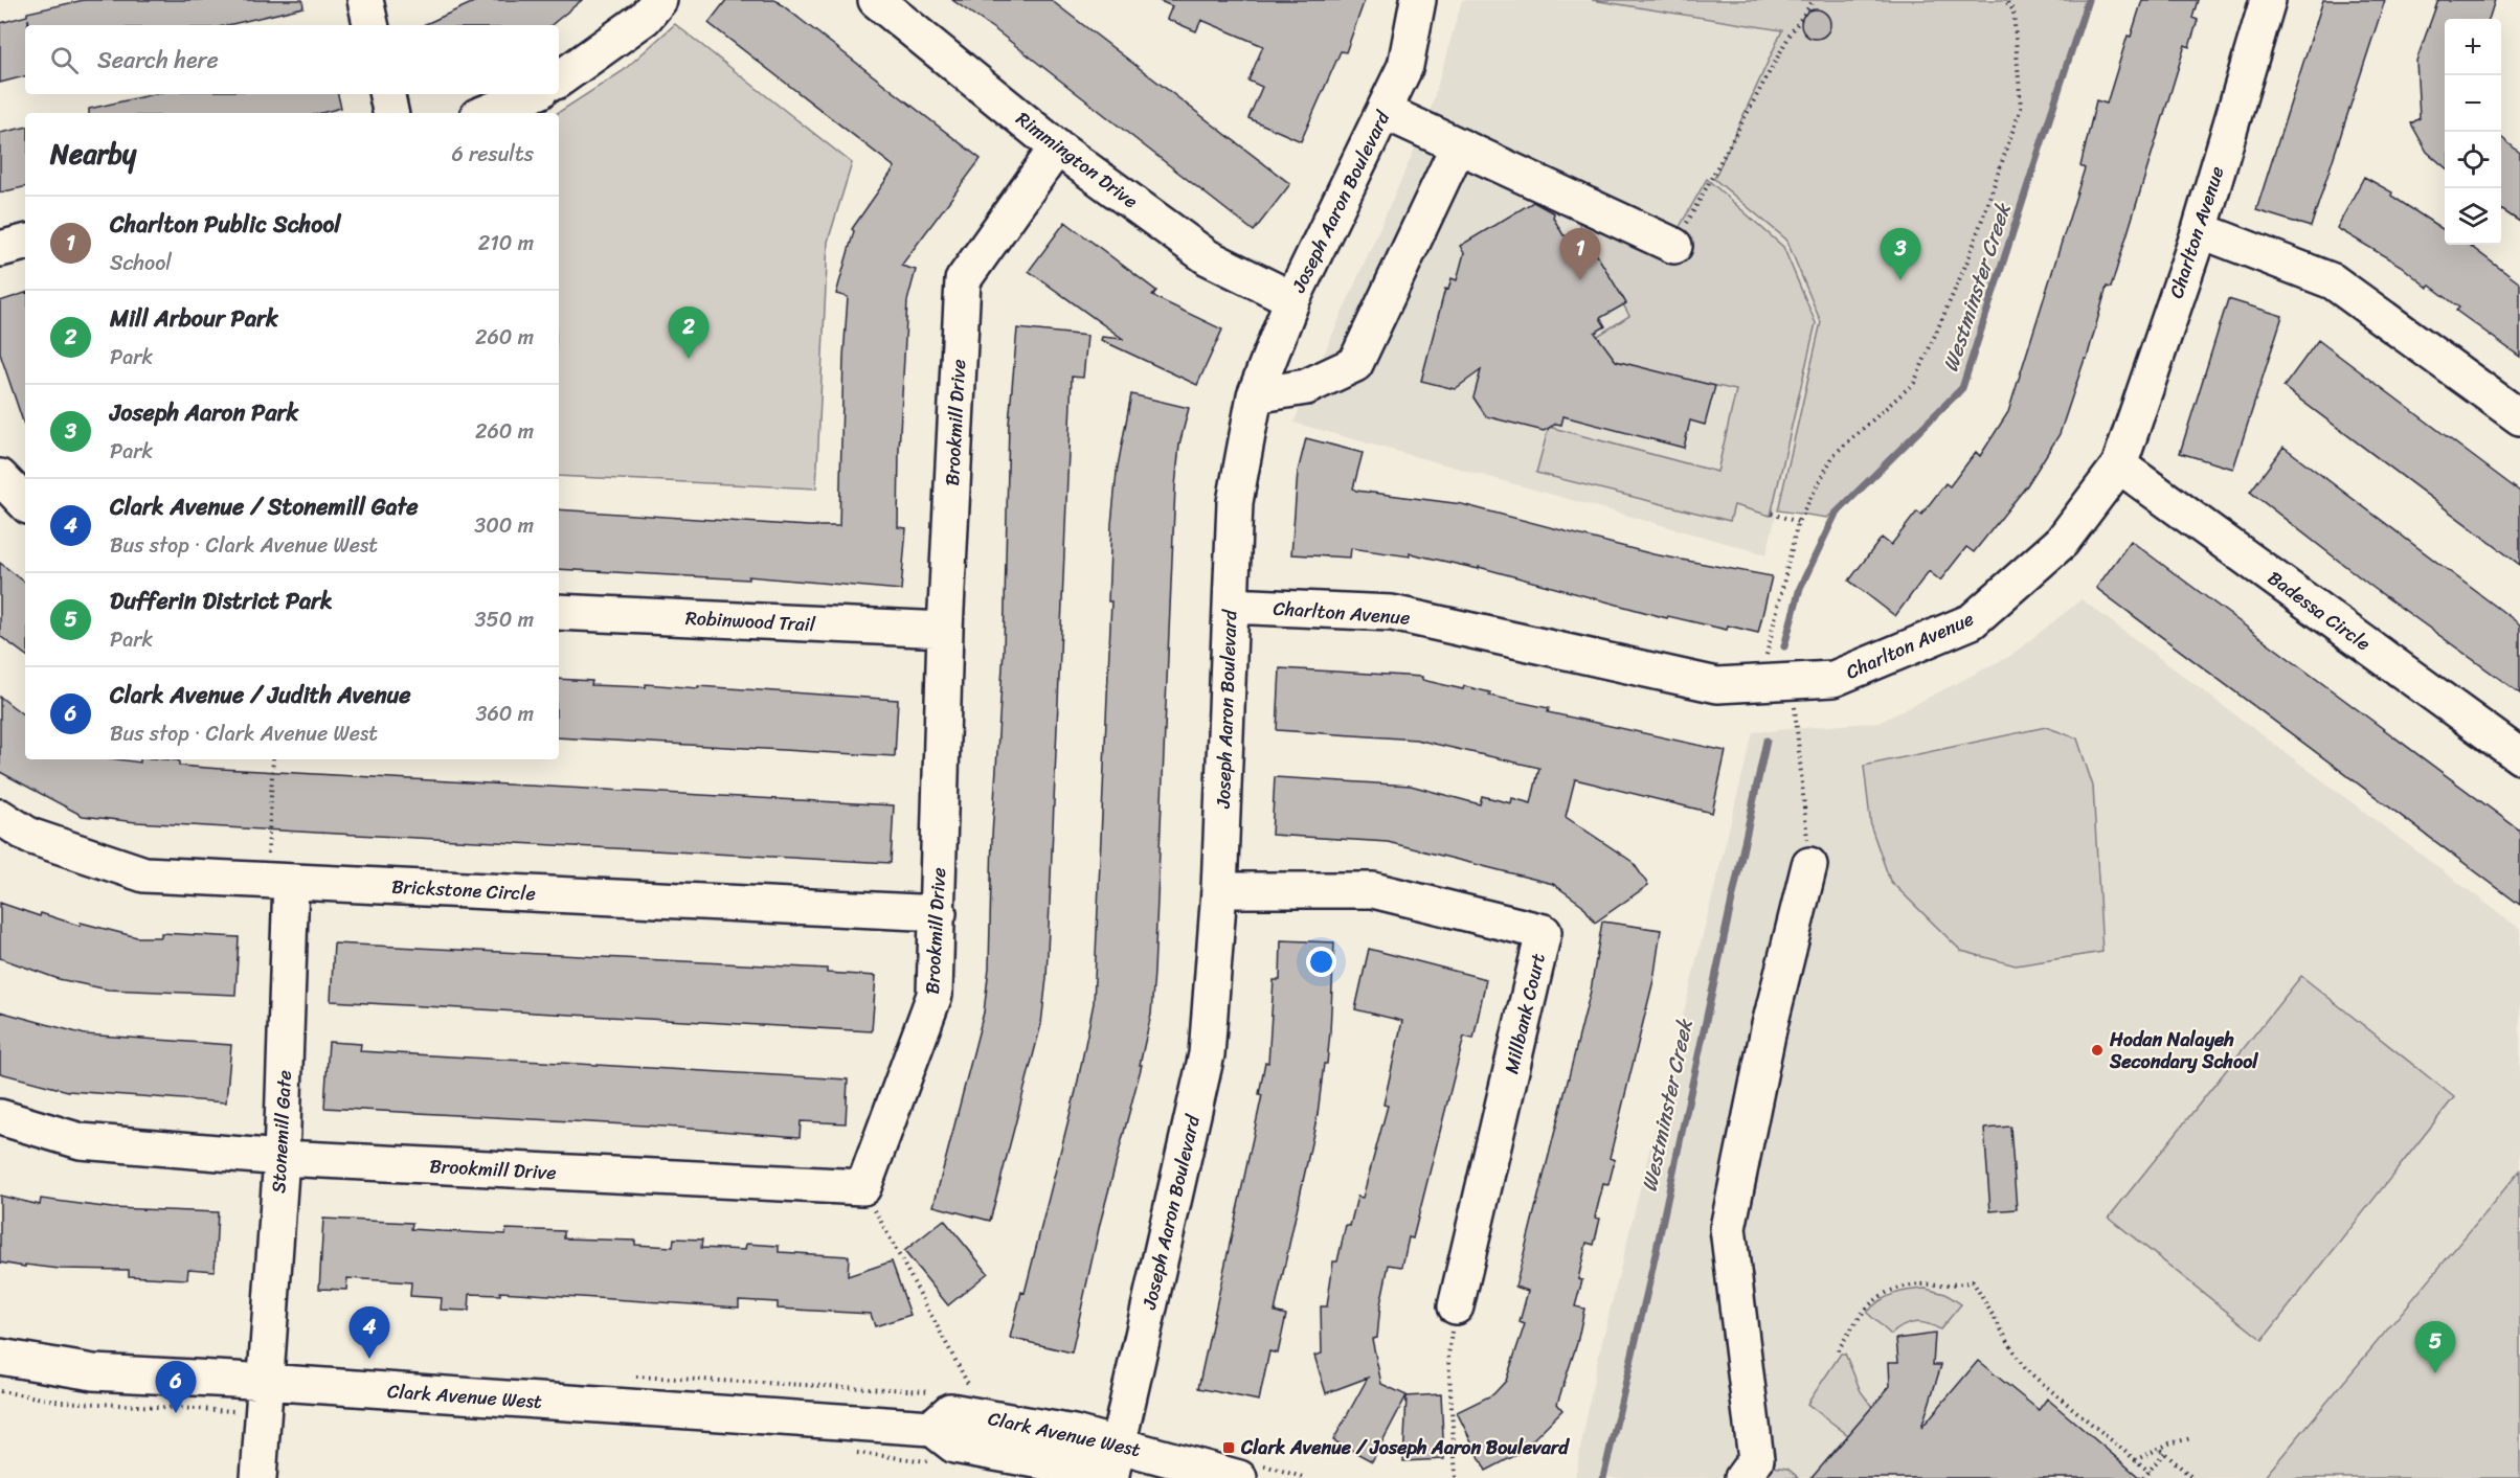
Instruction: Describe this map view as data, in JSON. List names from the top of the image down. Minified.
{"streets":{"street":["Rimmington Drive","Joseph Aaron Boulevard","Charlton Avenue","Brookmill Drive","Badessa Circle","Robinwood Trail","Brickstone Circle","Millbank Court","Stonemill Gate","Clark Avenue West"]},"crossings":[["Rimmington Drive","Joseph Aaron Boulevard"],["Rimmington Drive","Brookmill Drive"],["Joseph Aaron Boulevard","Charlton Avenue"],["Joseph Aaron Boulevard","Millbank Court"],["Joseph Aaron Boulevard","Clark Avenue West"],["Charlton Avenue","Badessa Circle"],["Brookmill Drive","Robinwood Trail"],["Brookmill Drive","Brickstone Circle"],["Brookmill Drive","Stonemill Gate"],["Brickstone Circle","Stonemill Gate"],["Stonemill Gate","Clark Avenue West"]],"water":["Westminster Creek"],"places":{"other":["Hodan Nalayeh Secondary School"],"transit":["Clark Avenue / Joseph Aaron Boulevard"]},"page":{"map_buttons":["+","−"],"search":"Search here","heading":["Nearby","6 results"],"list":[{"mark":"1","name":"Charlton Public School","note":"School","value":"210 m"},{"mark":"2","name":"Mill Arbour Park","note":"Park","value":"260 m"},{"mark":"3","name":"Joseph Aaron Park","note":"Park","value":"260 m"},{"mark":"4","name":"Clark Avenue / Stonemill Gate","note":"Bus stop · Clark Avenue West","value":"300 m"},{"mark":"5","name":"Dufferin District Park","note":"Park","value":"350 m"},{"mark":"6","name":"Clark Avenue / Judith Avenue","note":"Bus stop · Clark Avenue West","value":"360 m"}],"pins":["1","3","2","4","5","6"]}}
